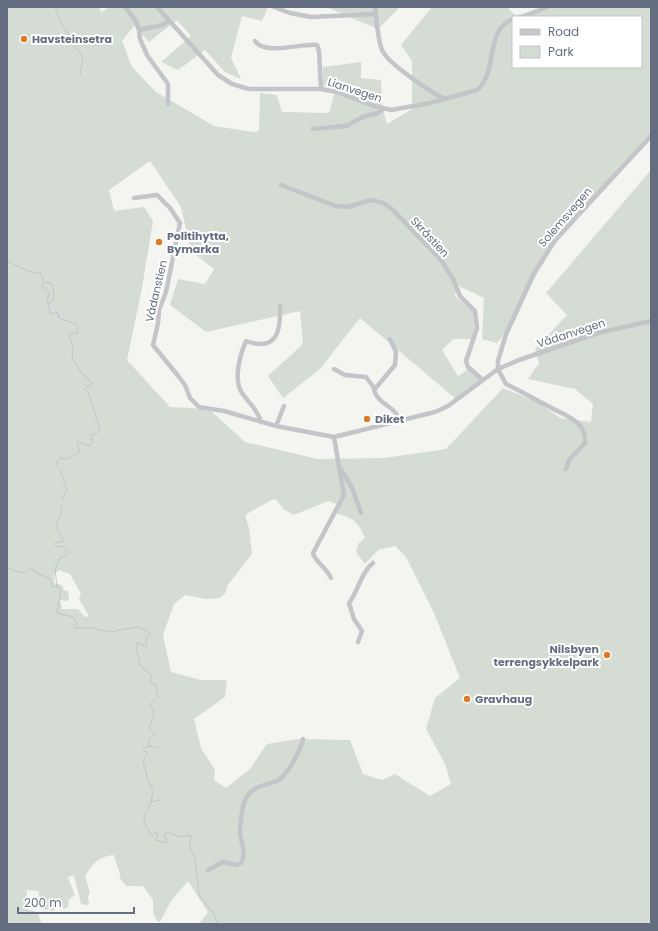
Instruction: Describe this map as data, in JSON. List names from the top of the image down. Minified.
{"streets":{"street":["Lianvegen","Solemsvegen","Skråstien","Vådanstien","Vådanvegen"]},"crossings":[["Solemsvegen","Vådanvegen"],["Skråstien","Vådanvegen"],["Vådanstien","Vådanvegen"]],"places":["Havsteinsetra","Politihytta, Bymarka","Diket","Nilsbyen terrengsykkelpark","Gravhaug"],"legend":["Road","Park"],"scale_bar":"200 m"}
